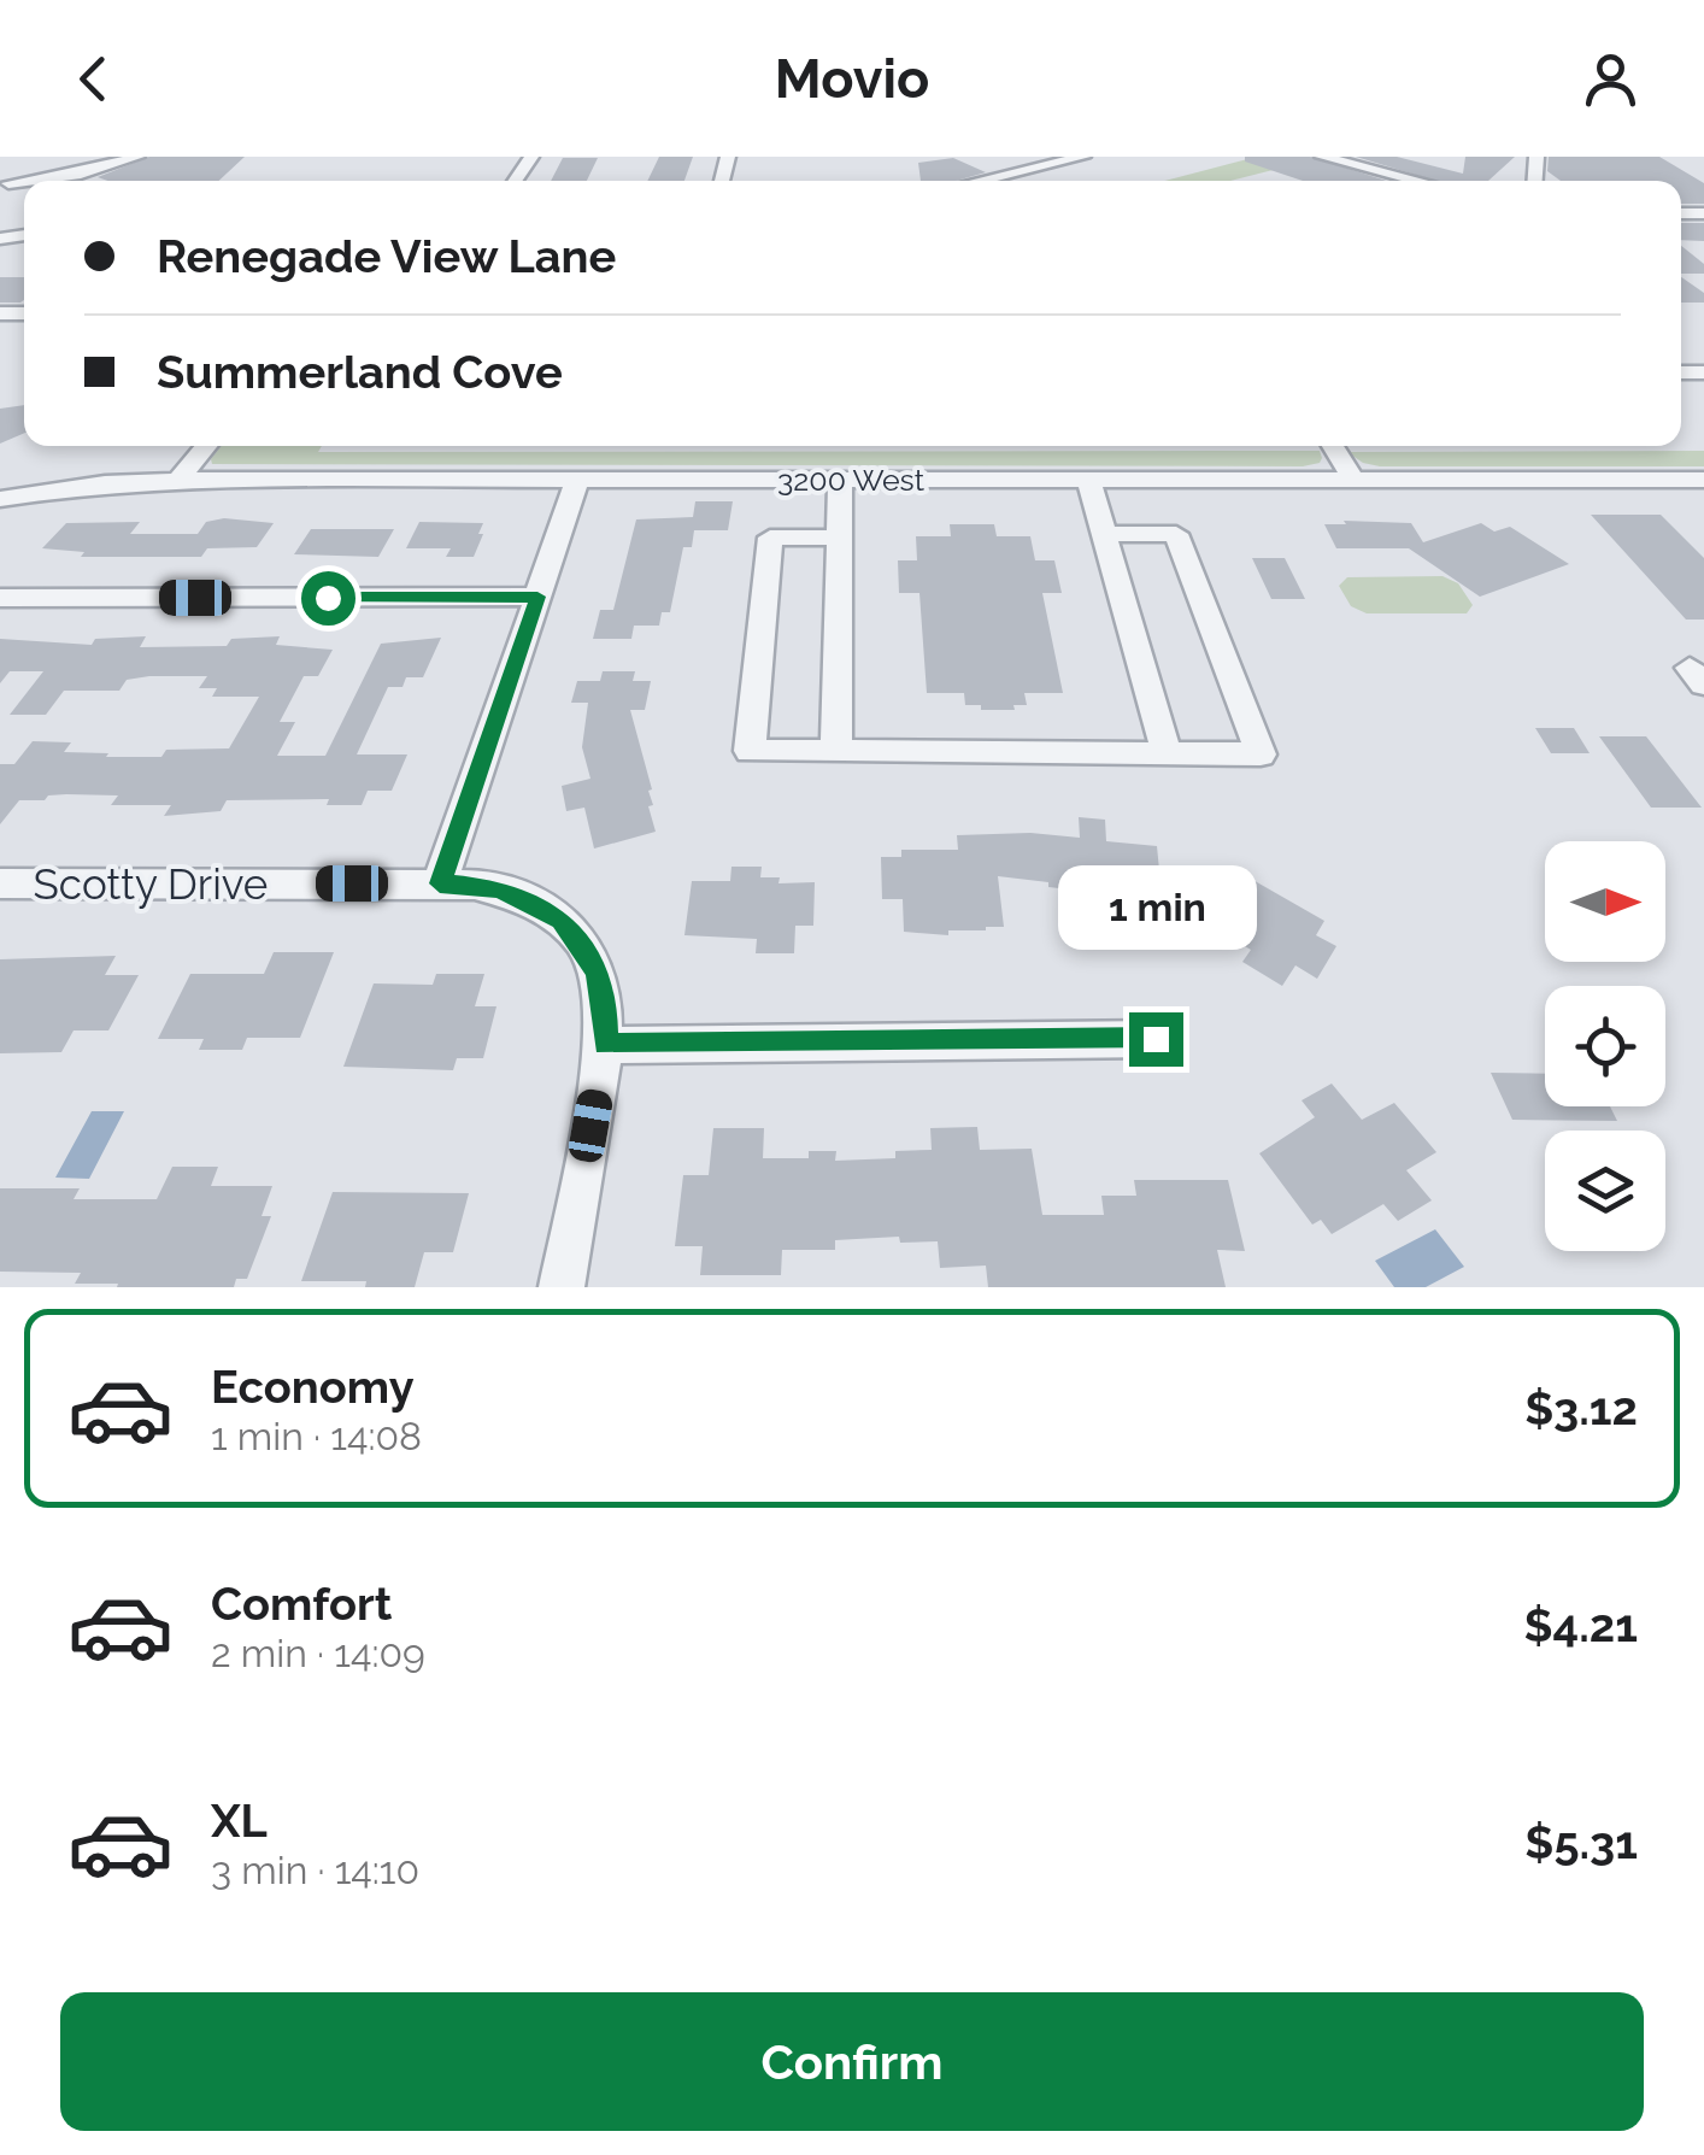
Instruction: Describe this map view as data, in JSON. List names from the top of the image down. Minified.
{"streets":{"street":["3200 West","Scotty Drive"]},"north":"right","page":{"header":"Movio","banner":["Renegade View Lane","Summerland Cove"],"bubble":"1 min","list":[{"name":"Economy","note":"1 min · 14:08","value":"$3.12"},{"name":"Comfort","note":"2 min · 14:09","value":"$4.21"},{"name":"XL","note":"3 min · 14:10","value":"$5.31"}],"buttons":"Confirm"}}
